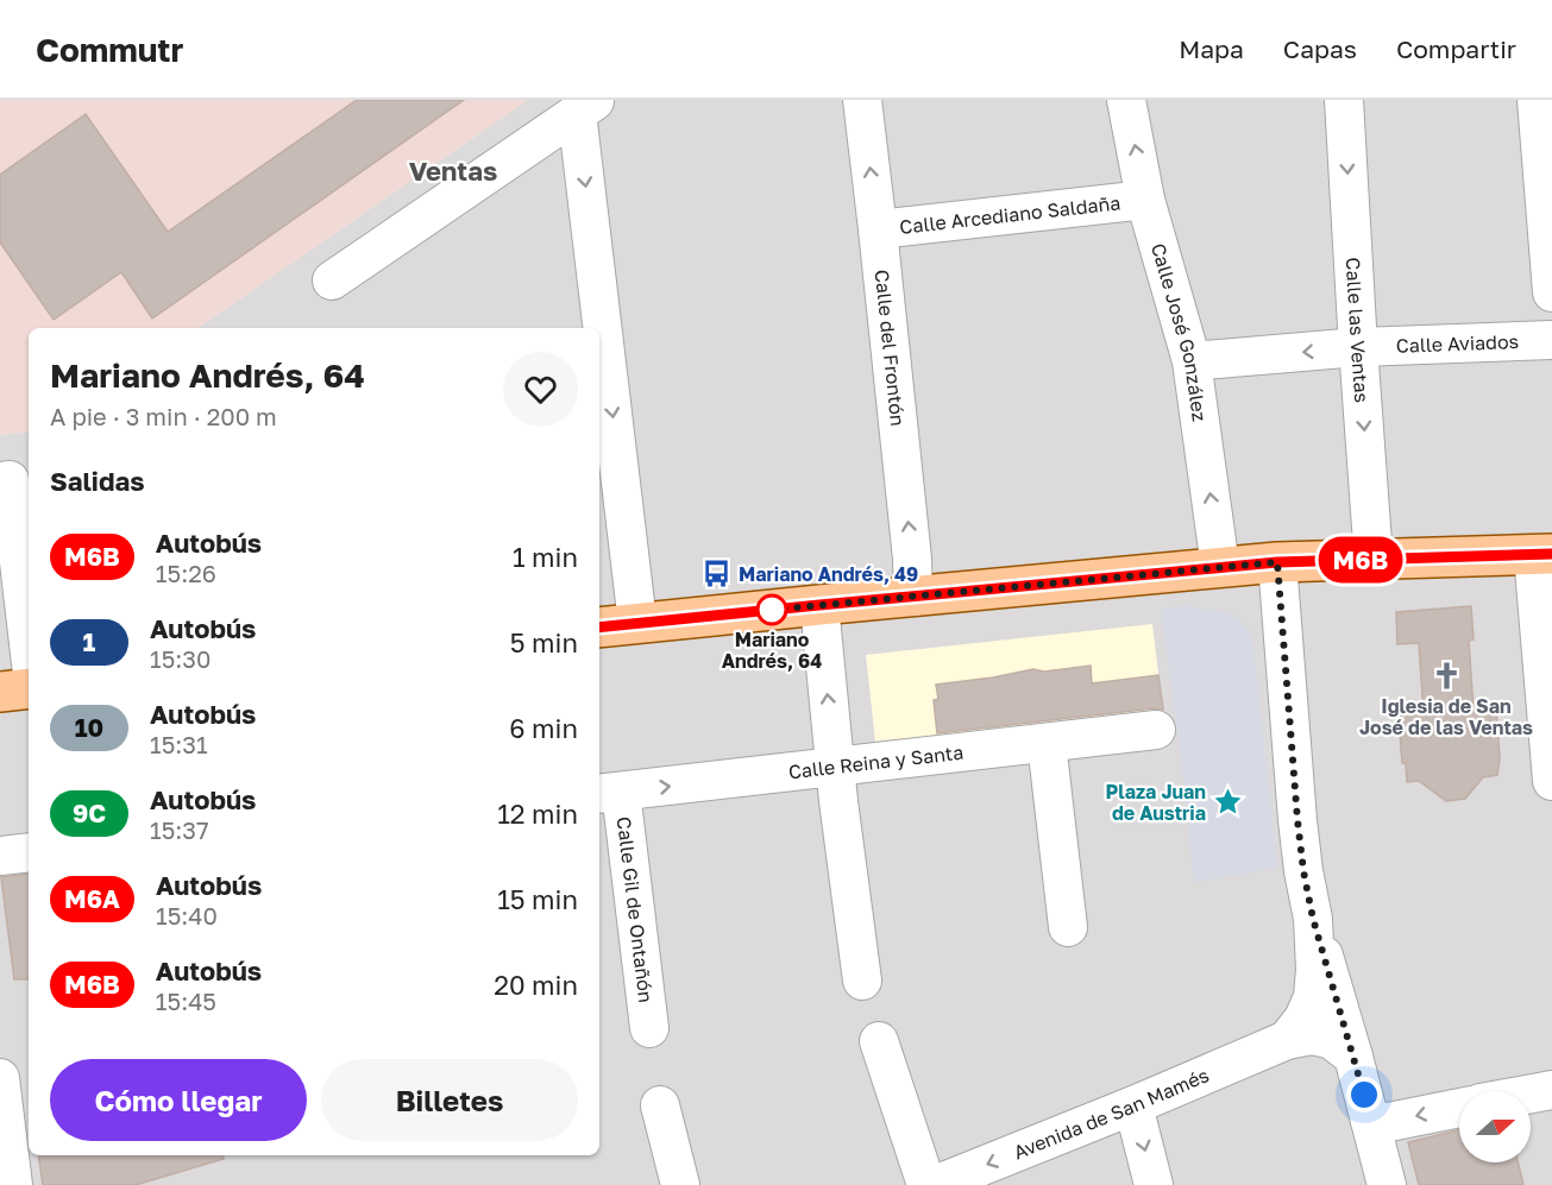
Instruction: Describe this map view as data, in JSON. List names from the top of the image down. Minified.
{"streets":{"street":["Calle Arcediano Saldaña","Calle las Ventas","Calle José González","Calle Aviados","Calle del Frontón","Calle Reina y Santa","Calle Gil de Ontañón","Avenida de San Mamés"]},"crossings":[["Calle Arcediano Saldaña","Calle José González"],["Calle Arcediano Saldaña","Calle del Frontón"],["Calle las Ventas","Calle Aviados"],["Calle José González","Calle Aviados"],["Calle Reina y Santa","Calle Gil de Ontañón"]],"one_way":["Calle José González","Calle Aviados","Calle Reina y Santa","Avenida de San Mamés"],"districts":["Ventas"],"places":{"bus stop":["Mariano Andrés, 49"],"other":["Mariano Andrés, 64"],"church":["Iglesia de San José de las Ventas"],"place":["Plaza Juan de Austria"]},"lines":["bus line M6B"],"north":"right","page":{"header":"Commutr","nav":["Mapa","Capas","Compartir"],"on_map":"M6B","heading":[["Mariano Andrés, 64","A pie · 3 min · 200 m"],"Salidas"],"list":[{"mark":"M6B","name":"Autobús","note":"15:26","value":"1 min"},{"mark":"1","name":"Autobús","note":"15:30","value":"5 min"},{"mark":"10","name":"Autobús","note":"15:31","value":"6 min"},{"mark":"9C","name":"Autobús","note":"15:37","value":"12 min"},{"mark":"M6A","name":"Autobús","note":"15:40","value":"15 min"},{"mark":"M6B","name":"Autobús","note":"15:45","value":"20 min"}],"buttons":["Cómo llegar","Billetes"]}}
